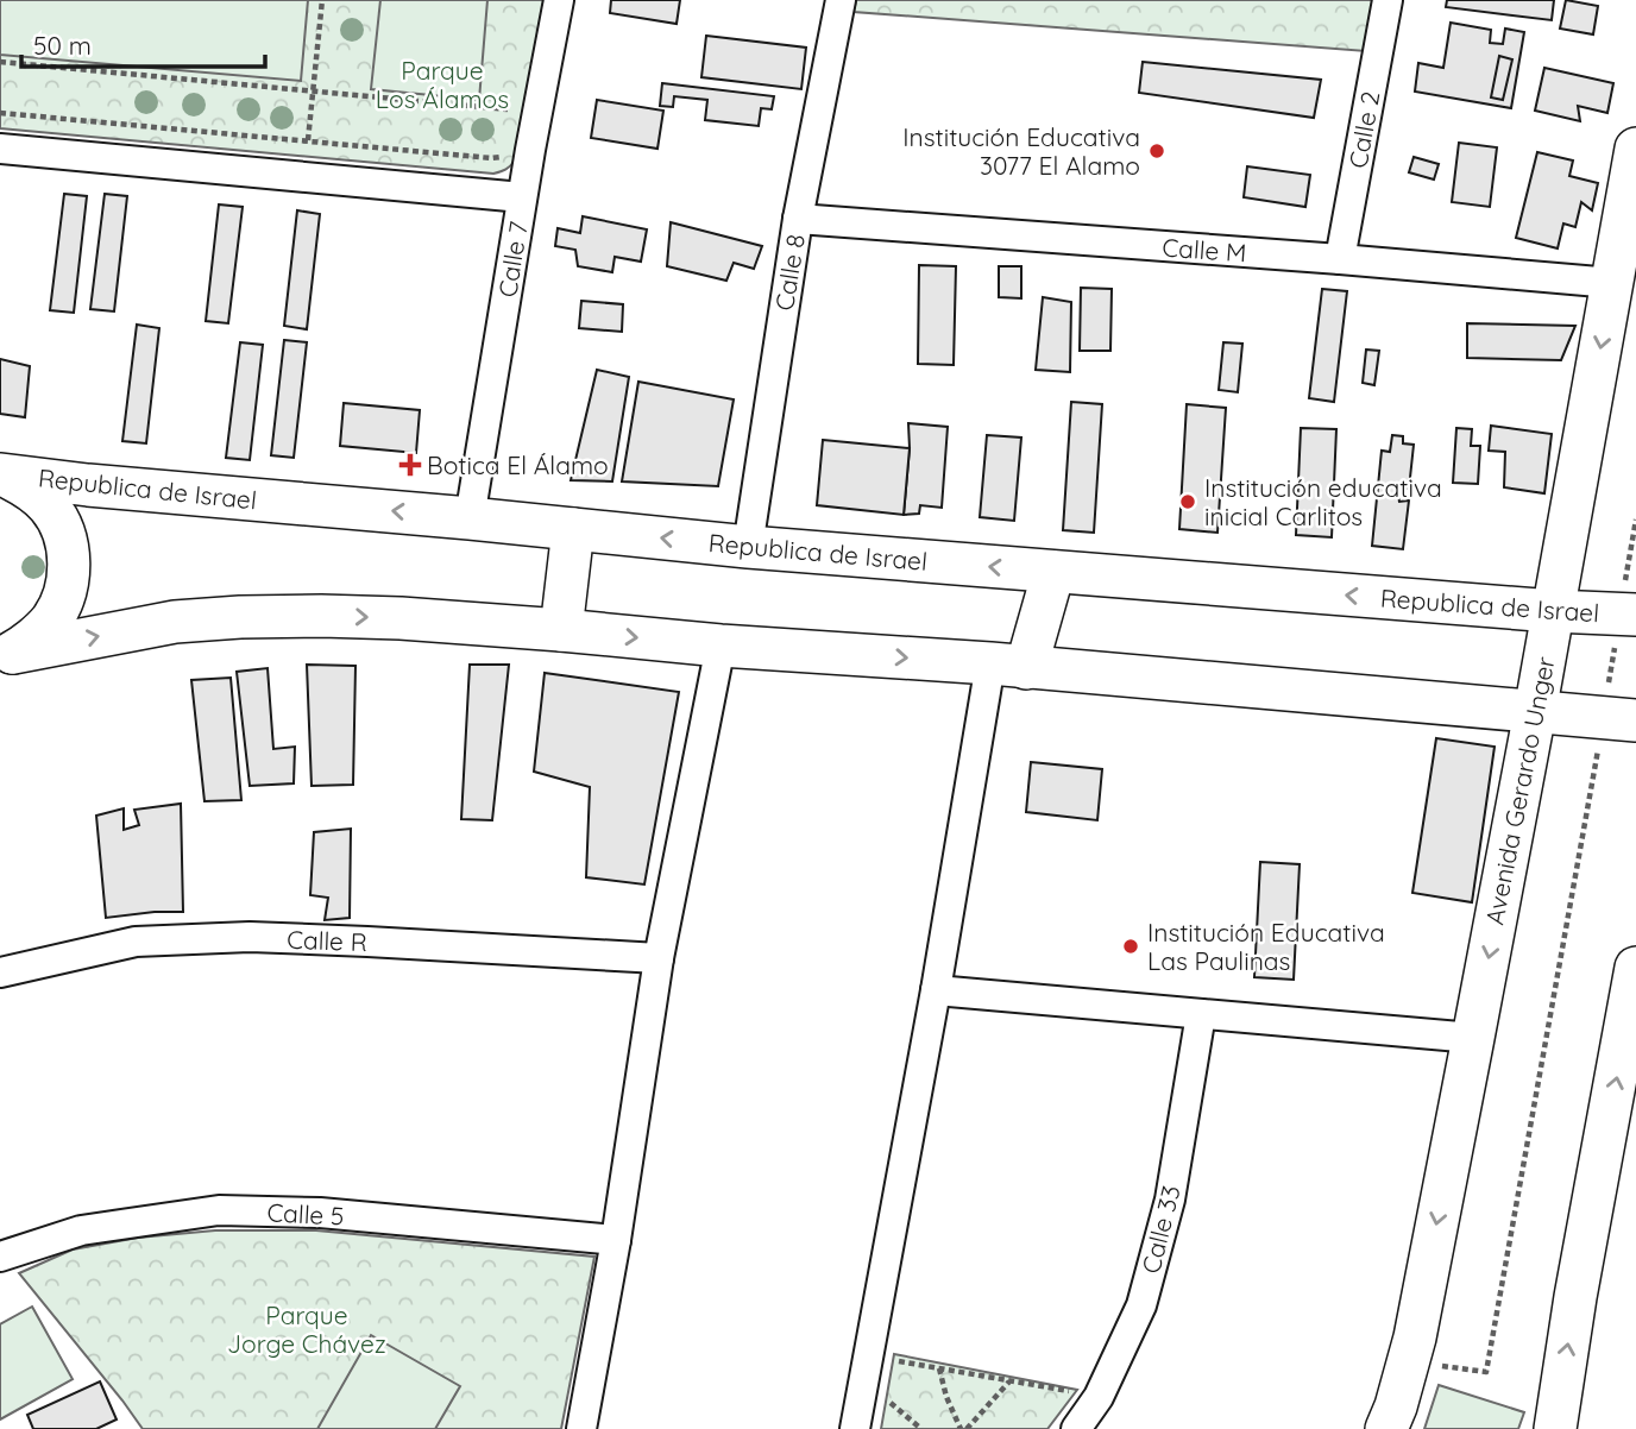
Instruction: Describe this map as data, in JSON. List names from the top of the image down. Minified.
{"streets":{"street":["Calle 2","Calle M","Calle 7","Calle 8","Republica de Israel","Avenida Gerardo Unger","Calle R","Calle 5","Calle 33"]},"crossings":[["Calle 2","Calle M"],["Calle M","Calle 8"],["Calle M","Avenida Gerardo Unger"],["Calle 7","Republica de Israel"],["Calle 8","Republica de Israel"],["Republica de Israel","Avenida Gerardo Unger"]],"parks":["Parque Los Álamos","Parque Jorge Chávez"],"places":{"other":["Institución Educativa 3077 El Alamo","Institución educativa inicial Carlitos","Institución Educativa Las Paulinas"],"health":["Botica El Álamo"]},"scale_bar":"50 m"}
